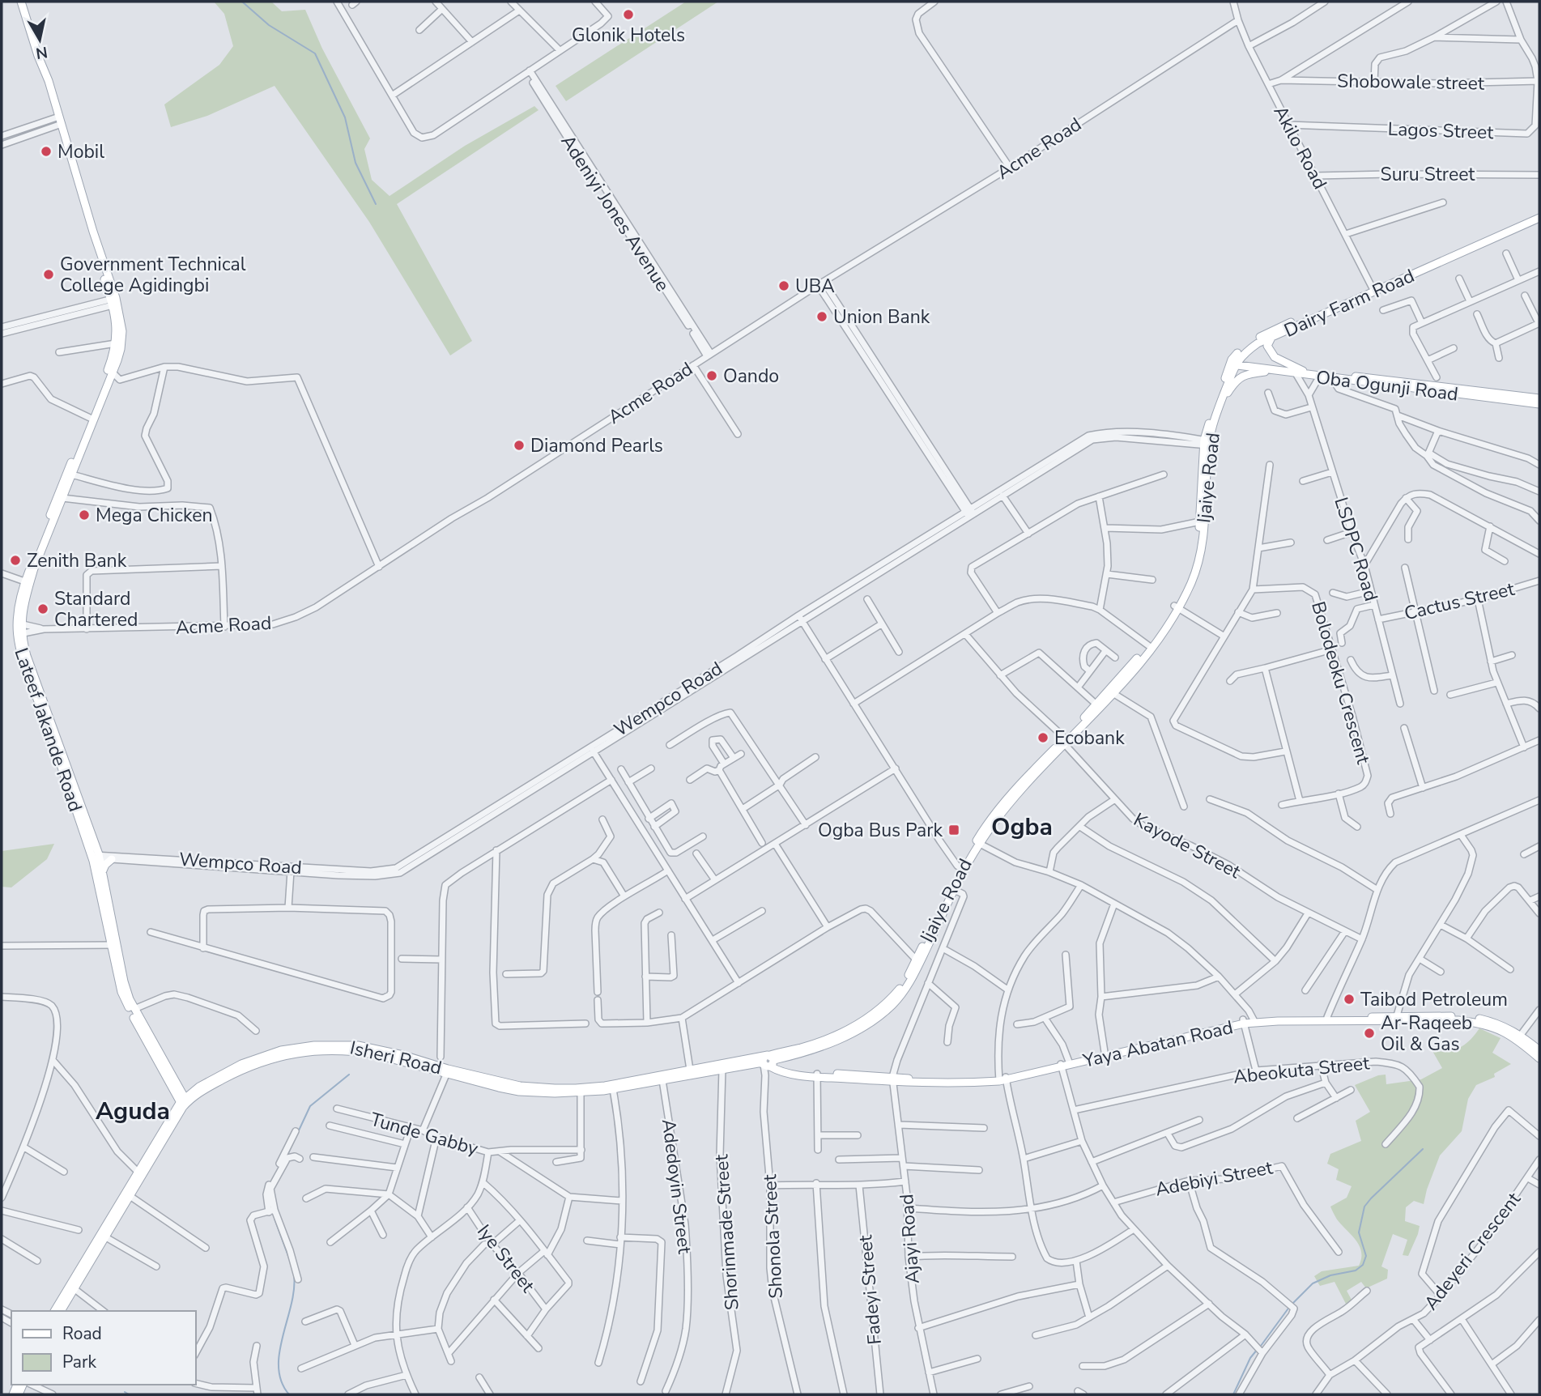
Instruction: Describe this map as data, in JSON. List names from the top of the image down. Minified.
{"streets":{"main road":["Dairy Farm Road","Oba Ogunji Road","Ijaiye Road","Lateef Jakande Road","Yaya Abatan Road","Isheri Road"],"street":["Shobowale street","Lagos Street","Akilo Road","Acme Road","Suru Street","Adeniyi Jones Avenue","LSDPC Road","Cactus Street","Bolodeoku Crescent","Wempco Road","Kayode Street","Abeokuta Street","Tunde Gabby","Adebiyi Street","Adedoyin Street","Shorinmade Street","Shonola Street","Ajayi Road","Adeyeri Crescent","Iye Street","Fadeyi Street"]},"crossings":[["Shobowale street","Lagos Street"],["Lagos Street","Akilo Road"],["Akilo Road","Acme Road"],["Akilo Road","Suru Street"],["Akilo Road","Dairy Farm Road"],["Acme Road","Adeniyi Jones Avenue"],["Acme Road","Lateef Jakande Road"],["Dairy Farm Road","Oba Ogunji Road"],["Dairy Farm Road","Ijaiye Road"],["Oba Ogunji Road","Ijaiye Road"],["Oba Ogunji Road","LSDPC Road"],["Ijaiye Road","Wempco Road"],["Ijaiye Road","Kayode Street"],["Ijaiye Road","Isheri Road"],["LSDPC Road","Cactus Street"],["Wempco Road","Lateef Jakande Road"],["Lateef Jakande Road","Isheri Road"],["Yaya Abatan Road","Isheri Road"],["Yaya Abatan Road","Shonola Street"],["Yaya Abatan Road","Ajayi Road"],["Isheri Road","Adedoyin Street"],["Isheri Road","Shorinmade Street"],["Isheri Road","Shonola Street"]],"districts":["Ogba","Aguda"],"places":{"other":["Glonik Hotels","Mobil","Government Technical College Agidingbi","UBA","Union Bank","Oando","Diamond Pearls","Mega Chicken","Zenith Bank","Standard Chartered","Ecobank","Taibod Petroleum","Ar-Raqeeb Oil & Gas"],"transit":["Ogba Bus Park"]},"legend":["Road","Park"],"north":"bottom"}
